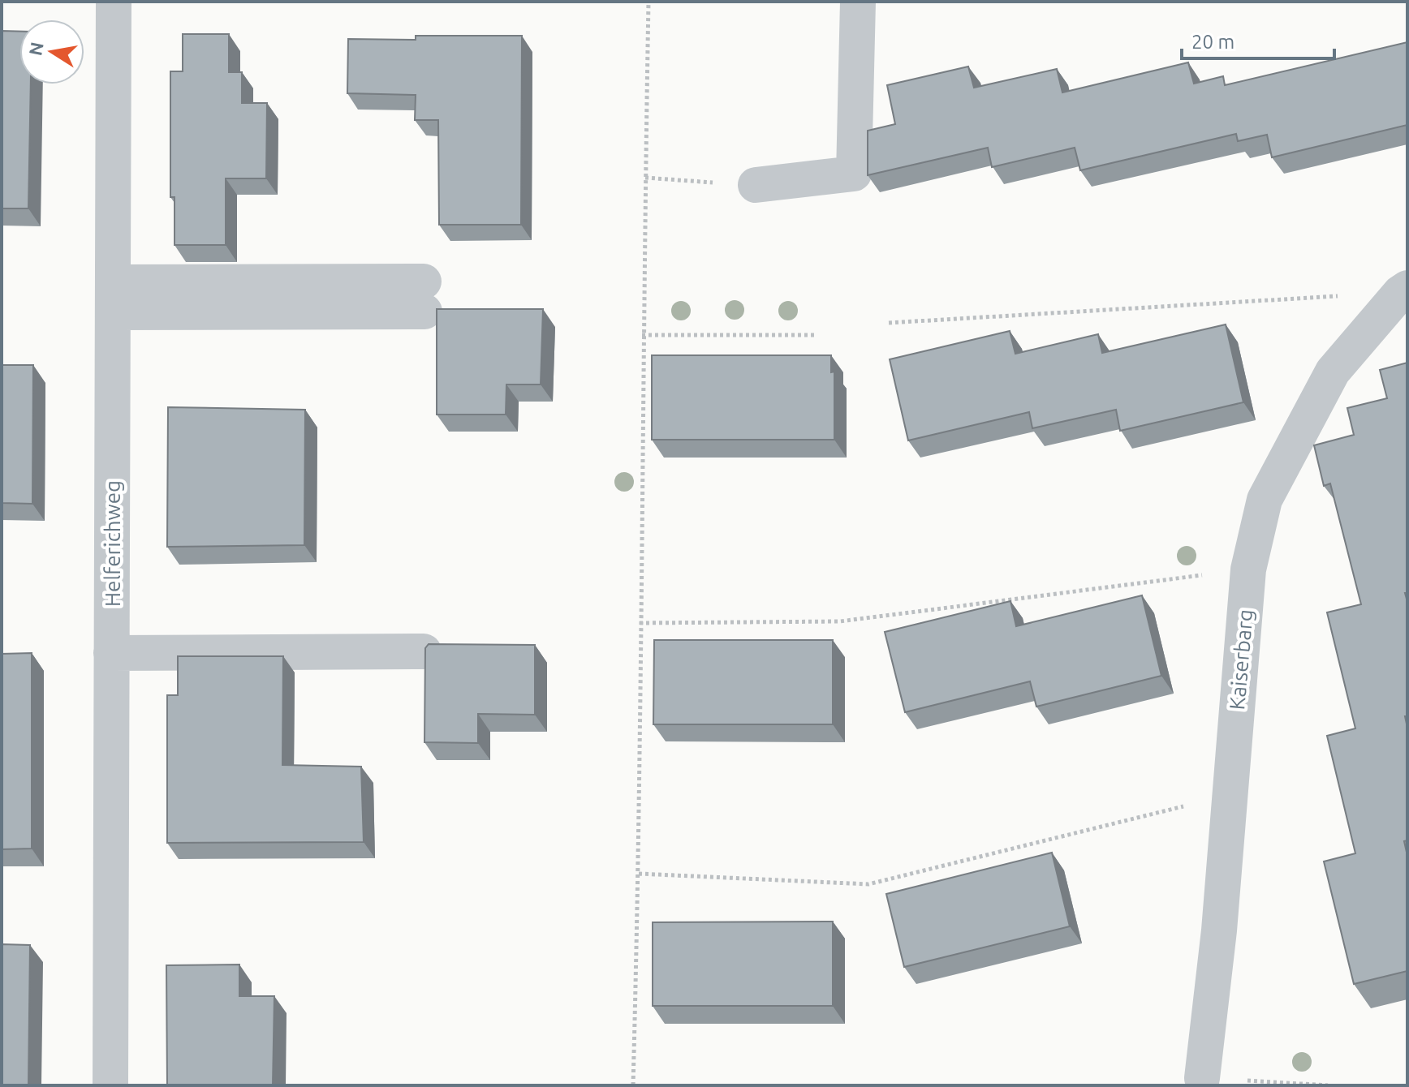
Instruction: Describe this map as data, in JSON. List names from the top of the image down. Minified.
{"streets":{"street":["Helferichweg","Kaiserbarg"]},"scale_bar":"20 m","north":"left"}
